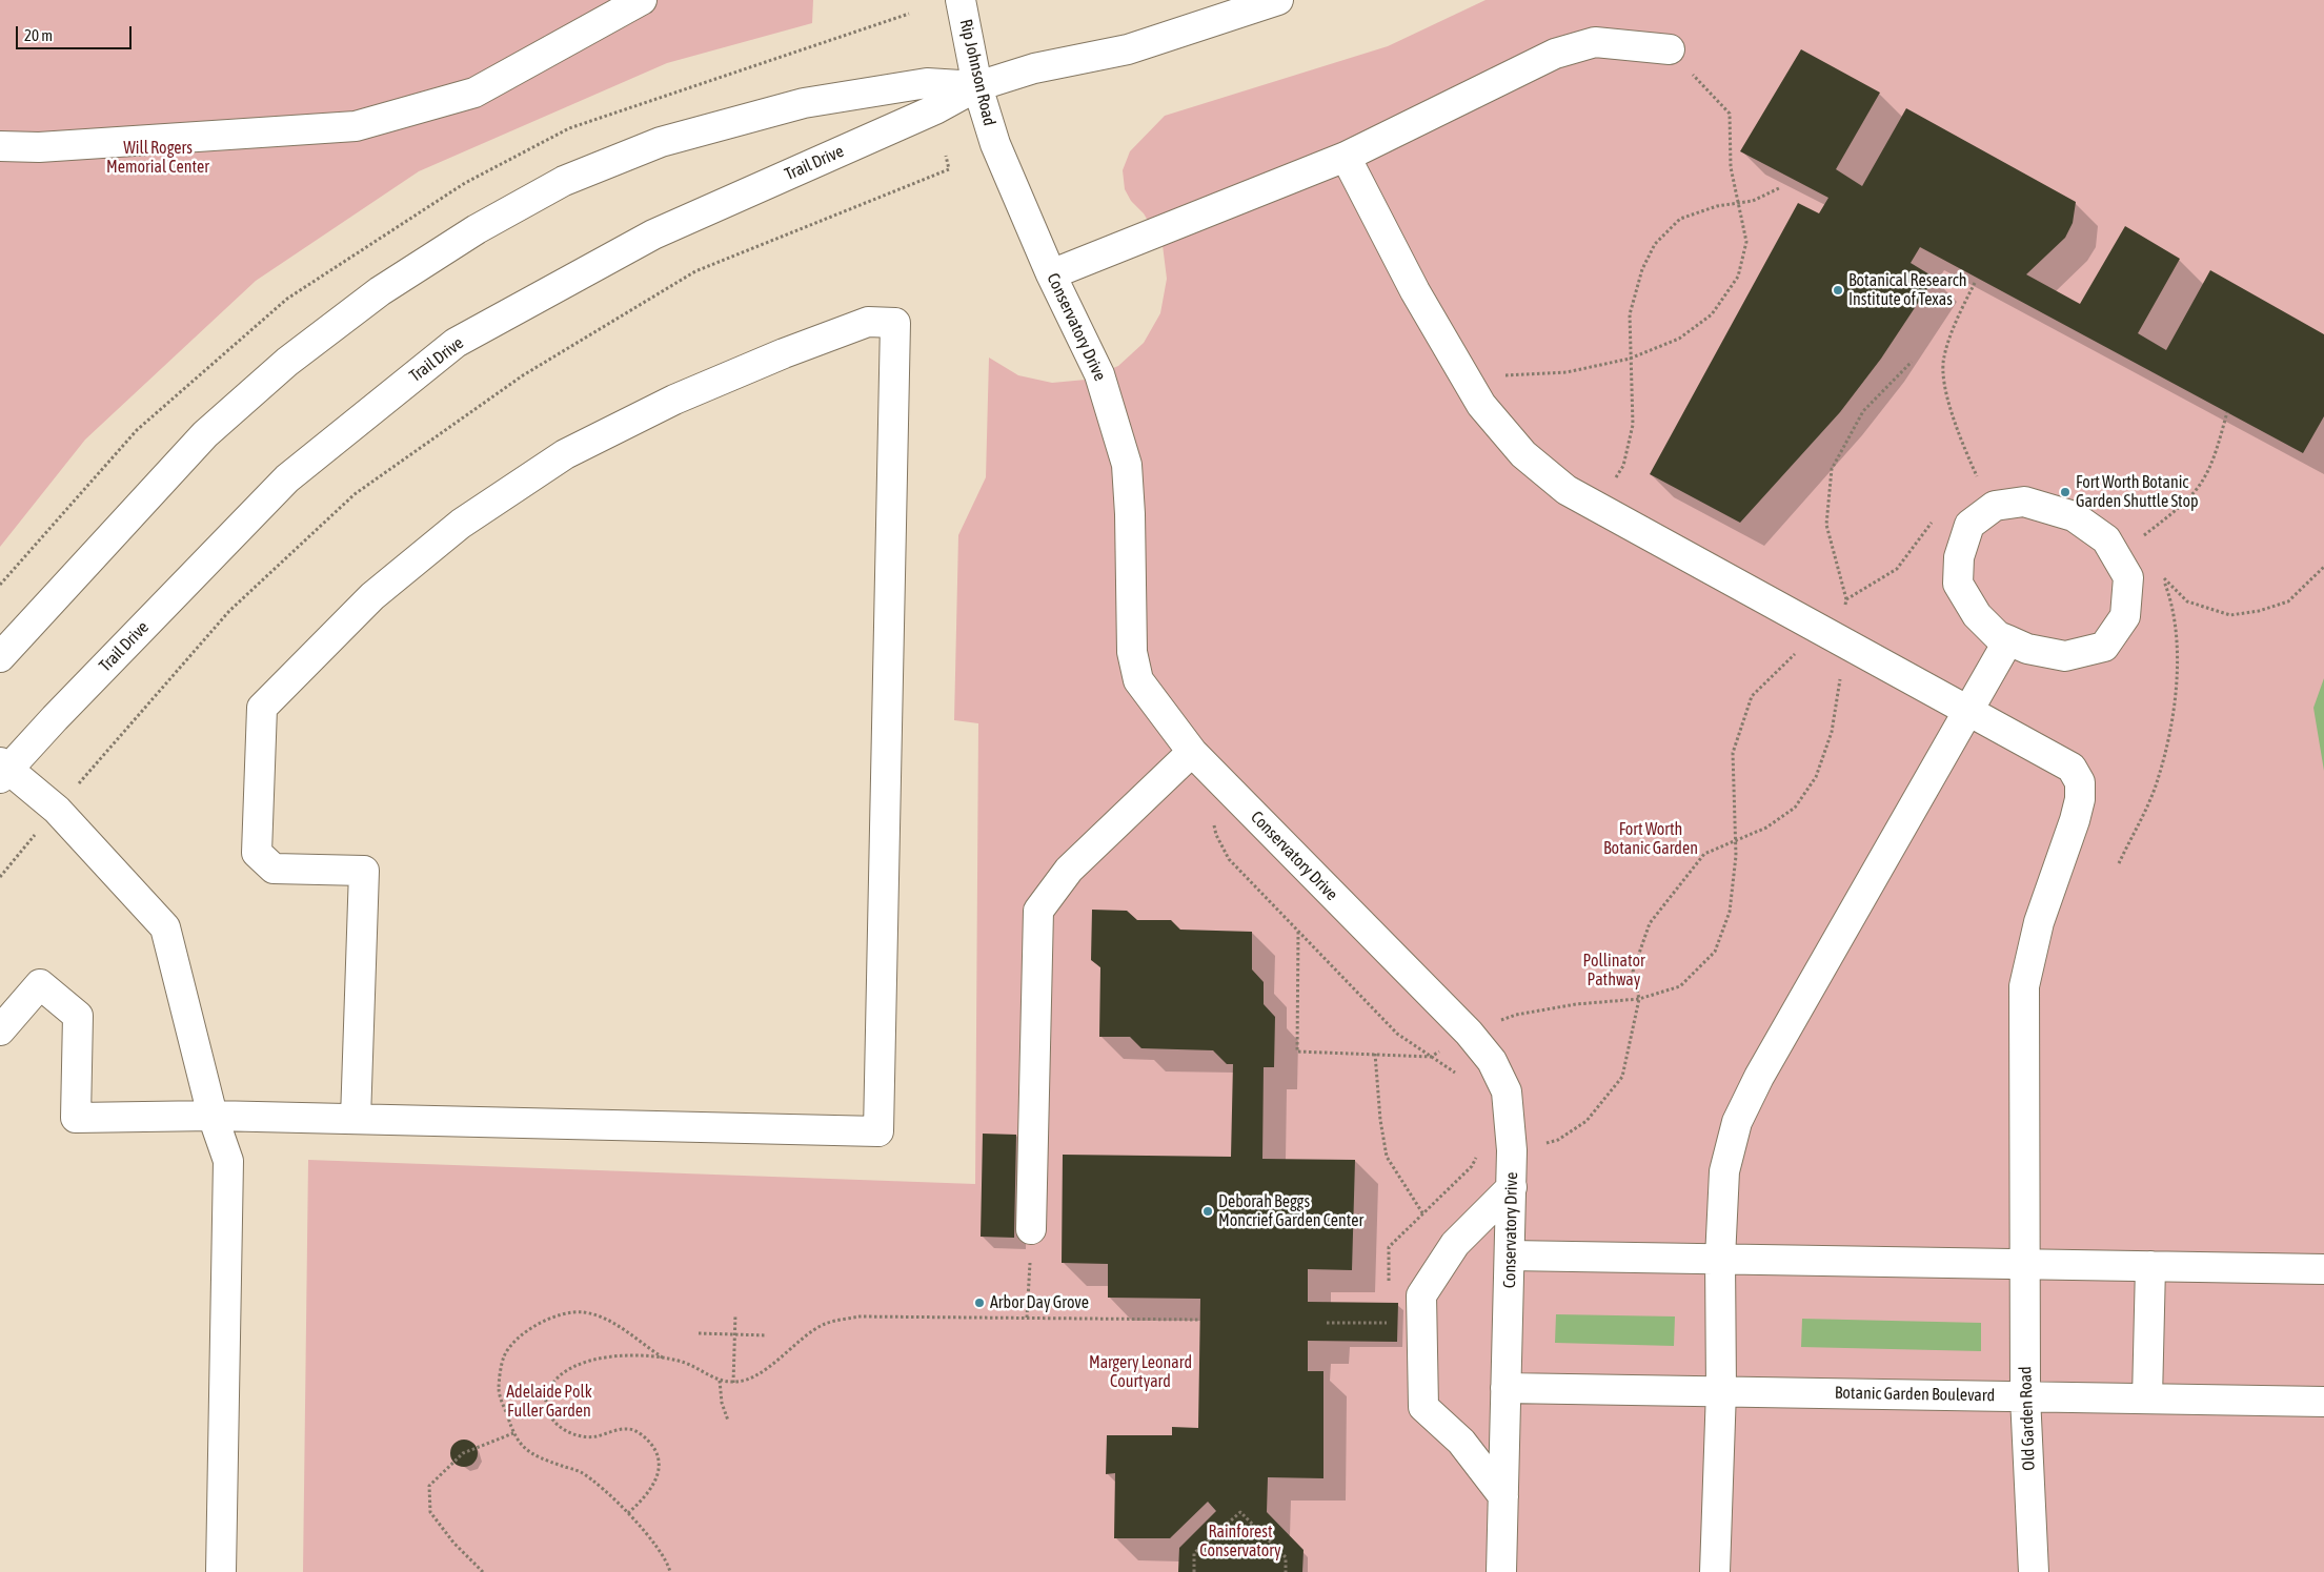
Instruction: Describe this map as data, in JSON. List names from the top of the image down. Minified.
{"streets":{"street":["Rip Johnson Road","Trail Drive","Conservatory Drive","Botanic Garden Boulevard","Old Garden Road"]},"crossings":[["Rip Johnson Road","Trail Drive"],["Rip Johnson Road","Conservatory Drive"],["Conservatory Drive","Botanic Garden Boulevard"],["Botanic Garden Boulevard","Old Garden Road"]],"parks":["Will Rogers Memorial Center","Fort Worth Botanic Garden","Pollinator Pathway","Margery Leonard Courtyard","Adelaide Polk Fuller Garden","Rainforest Conservatory"],"places":["Botanical Research Institute of Texas","Fort Worth Botanic Garden Shuttle Stop","Deborah Beggs Moncrief Garden Center","Arbor Day Grove"],"scale_bar":"20 m"}
